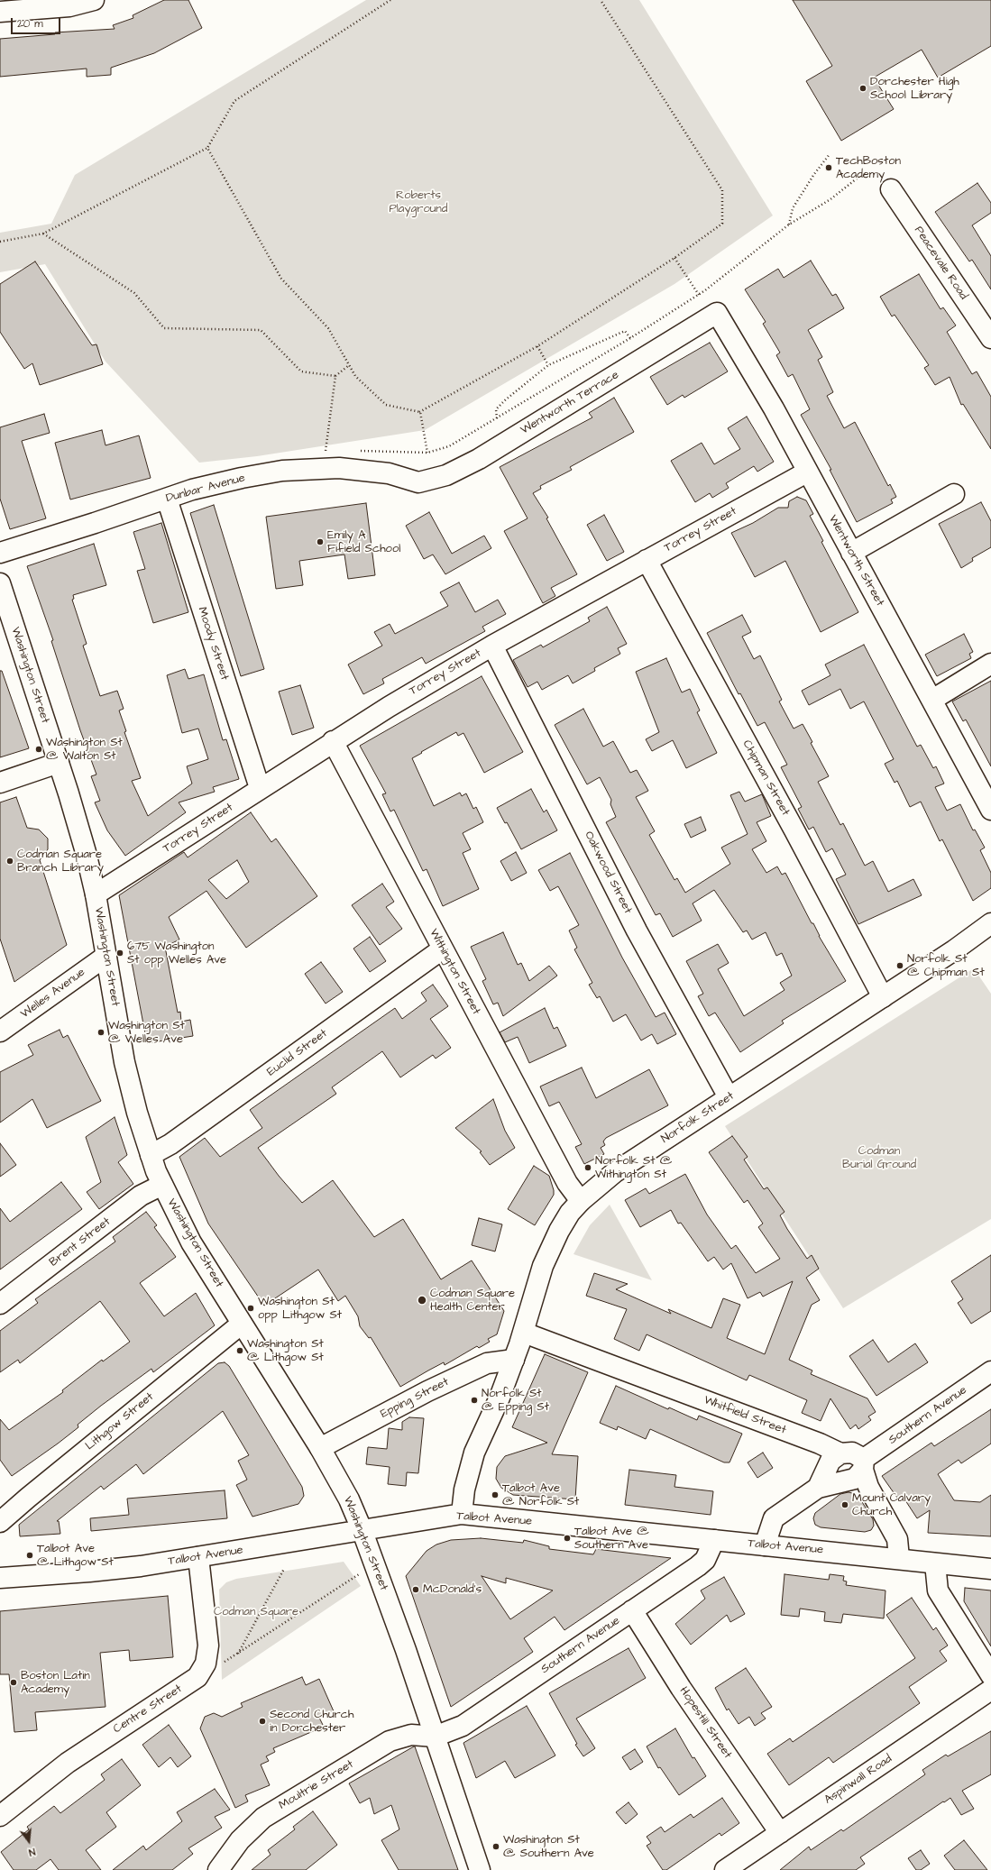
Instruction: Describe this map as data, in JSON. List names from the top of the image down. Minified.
{"streets":{"street":["Peacevale Road","Wentworth Terrace","Dunbar Avenue","Torrey Street","Wentworth Street","Moody Street","Washington Street","Chipman Street","Oakwood Street","Withington Street","Welles Avenue","Euclid Street","Norfolk Street","Brent Street","Epping Street","Whitfield Street","Southern Avenue","Lithgow Street","Talbot Avenue","Centre Street","Hopestill Street","Aspinwall Road","Moultrie Street"]},"crossings":[["Wentworth Terrace","Dunbar Avenue"],["Wentworth Terrace","Wentworth Street"],["Dunbar Avenue","Moody Street"],["Torrey Street","Wentworth Street"],["Torrey Street","Moody Street"],["Torrey Street","Washington Street"],["Torrey Street","Chipman Street"],["Torrey Street","Oakwood Street"],["Torrey Street","Withington Street"],["Washington Street","Welles Avenue"],["Washington Street","Euclid Street"],["Washington Street","Brent Street"],["Washington Street","Epping Street"],["Washington Street","Southern Avenue"],["Washington Street","Lithgow Street"],["Washington Street","Talbot Avenue"],["Washington Street","Moultrie Street"],["Chipman Street","Norfolk Street"],["Oakwood Street","Norfolk Street"],["Withington Street","Euclid Street"],["Withington Street","Norfolk Street"],["Norfolk Street","Epping Street"],["Norfolk Street","Whitfield Street"],["Norfolk Street","Talbot Avenue"],["Whitfield Street","Southern Avenue"],["Southern Avenue","Talbot Avenue"],["Southern Avenue","Hopestill Street"],["Southern Avenue","Moultrie Street"],["Talbot Avenue","Centre Street"],["Hopestill Street","Aspinwall Road"]],"parks":["Roberts Playground","Codman Burial Ground","Codman Square"],"places":["Dorchester High School Library","TechBoston Academy","Emily A Fifield School","Washington St @ Walton St","Codman Square Branch Library","675 Washington St opp Welles Ave","Norfolk St @ Chipman St","Washington St @ Welles Ave","Norfolk St @ Withington St","Codman Square Health Center","Washington St opp Lithgow St","Washington St @ Lithgow St","Norfolk St @ Epping St","Talbot Ave @ Norfolk St","Mount Calvary Church","Talbot Ave @ Southern Ave","Talbot Ave @ Lithgow St","McDonald's","Boston Latin Academy","Second Church in Dorchester","Washington St @ Southern Ave"],"scale_bar":"20 m","north":"bottom"}
